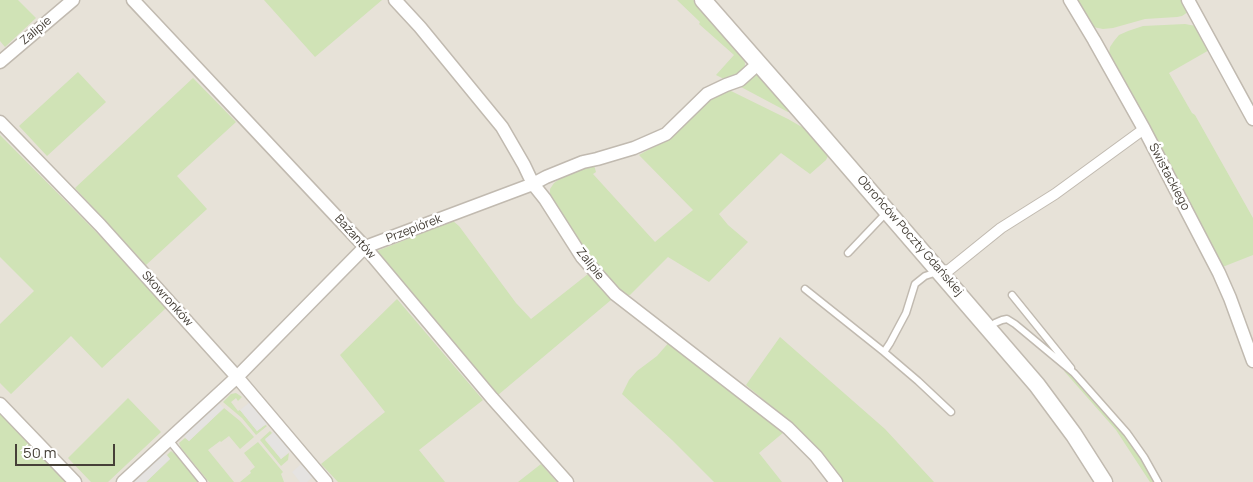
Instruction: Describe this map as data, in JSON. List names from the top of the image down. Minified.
{"streets":{"street":["Zalipie","Świstackiego","Przepiórek","Obrońców Poczty Gdańskiej","Bażantów","Skowronków"]},"crossings":[["Zalipie","Przepiórek"],["Przepiórek","Obrońców Poczty Gdańskiej"],["Przepiórek","Bażantów"],["Przepiórek","Skowronków"]],"scale_bar":"50 m"}
